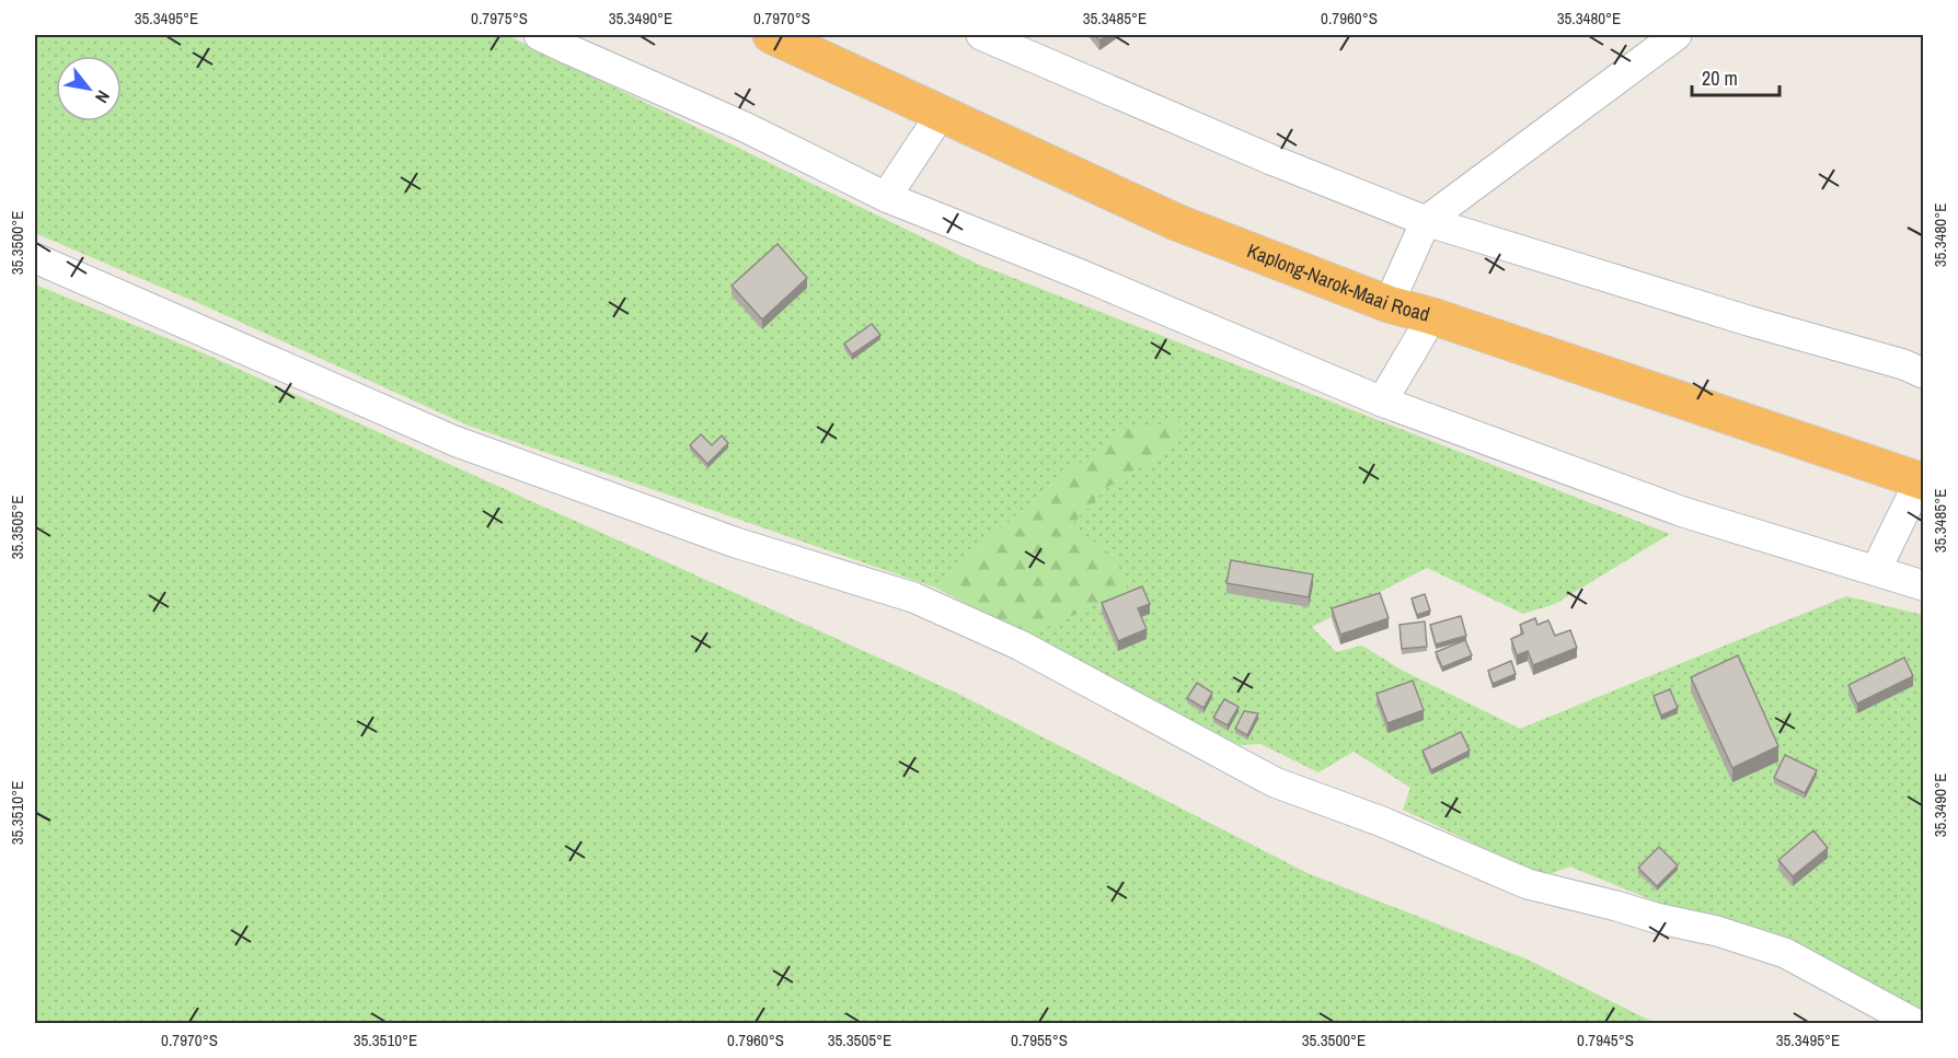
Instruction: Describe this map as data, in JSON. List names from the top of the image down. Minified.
{"streets":{"highway":["Kaplong-Narok-Maai Road"]},"scale_bar":"20 m","north":"bottom right","coordinates":["35.3495°E","0.7975°S","35.3490°E","0.7970°S","35.3485°E","0.7960°S","35.3480°E","35.3500°E","35.3505°E","35.3510°E","0.7955°S","0.7945°S"]}
